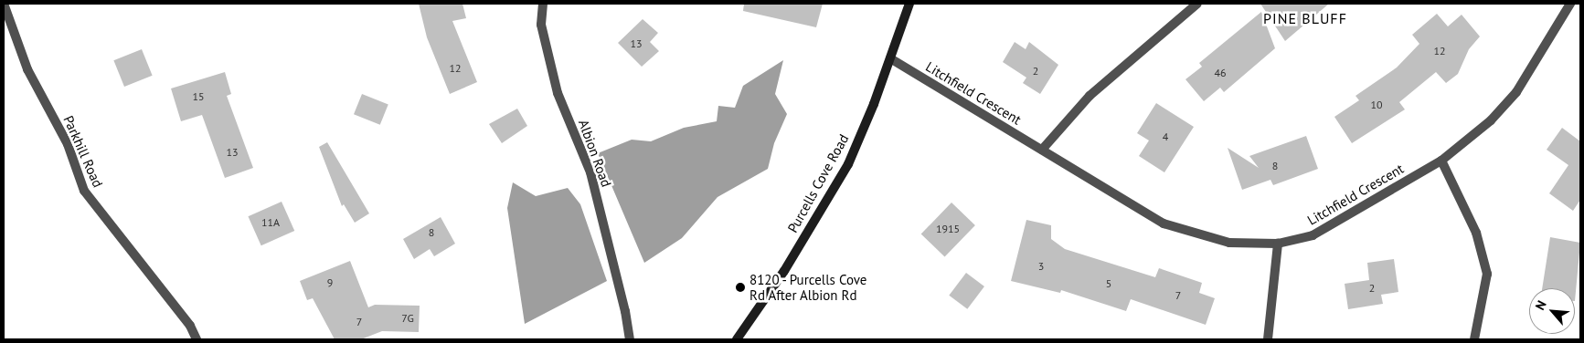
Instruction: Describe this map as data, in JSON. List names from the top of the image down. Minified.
{"streets":{"main road":["Purcells Cove Road"],"street":["Litchfield Crescent","Parkhill Road","Albion Road"]},"crossings":[["Litchfield Crescent","Purcells Cove Road"]],"districts":["PINE BLUFF"],"places":["8120 - Purcells Cove Rd After Albion Rd"],"house_numbers":["13","12","12","2","46","15","10","4","13","8","11A","1915","8","3","9","5","2","7","7G","7"],"north":"top left"}
